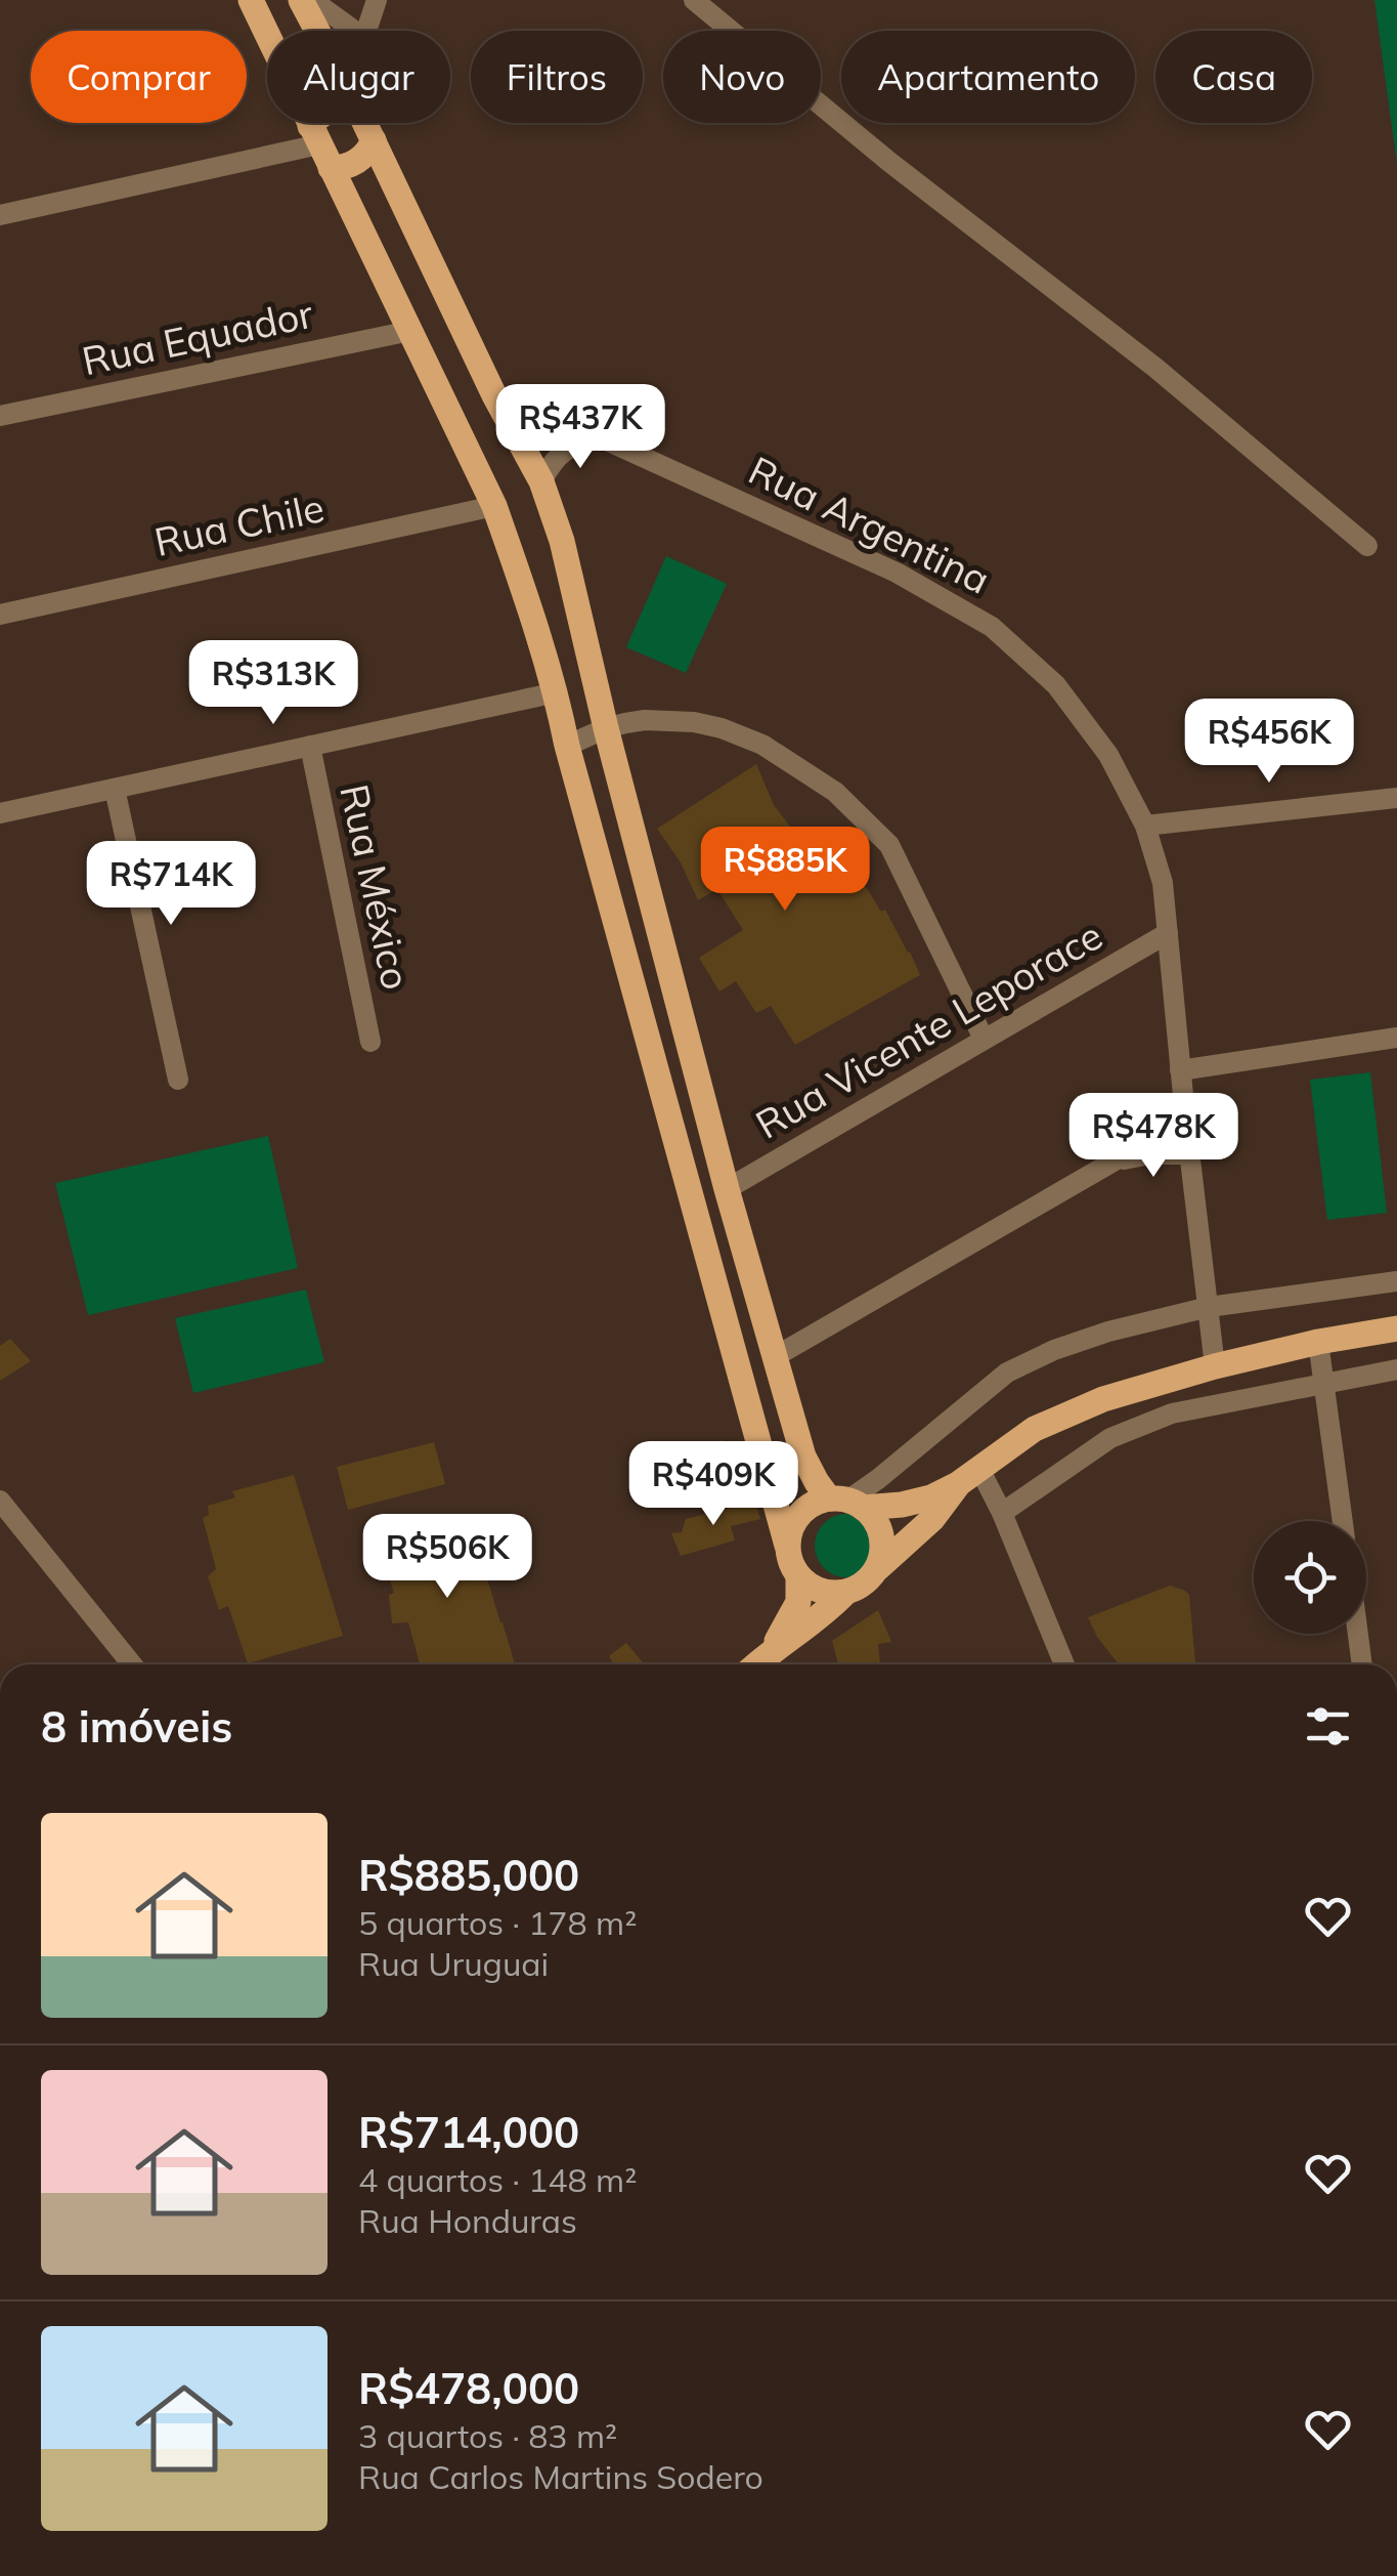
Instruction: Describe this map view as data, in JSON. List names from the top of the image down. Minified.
{"streets":{"street":["Rua Equador","Rua Chile","Rua Argentina","Rua México","Rua Vicente Leporace"]},"crossings":[["Rua Argentina","Rua Vicente Leporace"]],"page":{"chip":["Comprar","Alugar","Filtros","Novo","Apartamento","Casa"],"price":["R$437K","R$313K","R$456K","R$885K","R$714K","R$478K","R$409K","R$506K"],"heading":"8 imóveis","list":[{"name":"R$885,000","note":"5 quartos · 178 m² · Rua Uruguai"},{"name":"R$714,000","note":"4 quartos · 148 m² · Rua Honduras"},{"name":"R$478,000","note":"3 quartos · 83 m² · Rua Carlos Martins Sodero"}]}}
